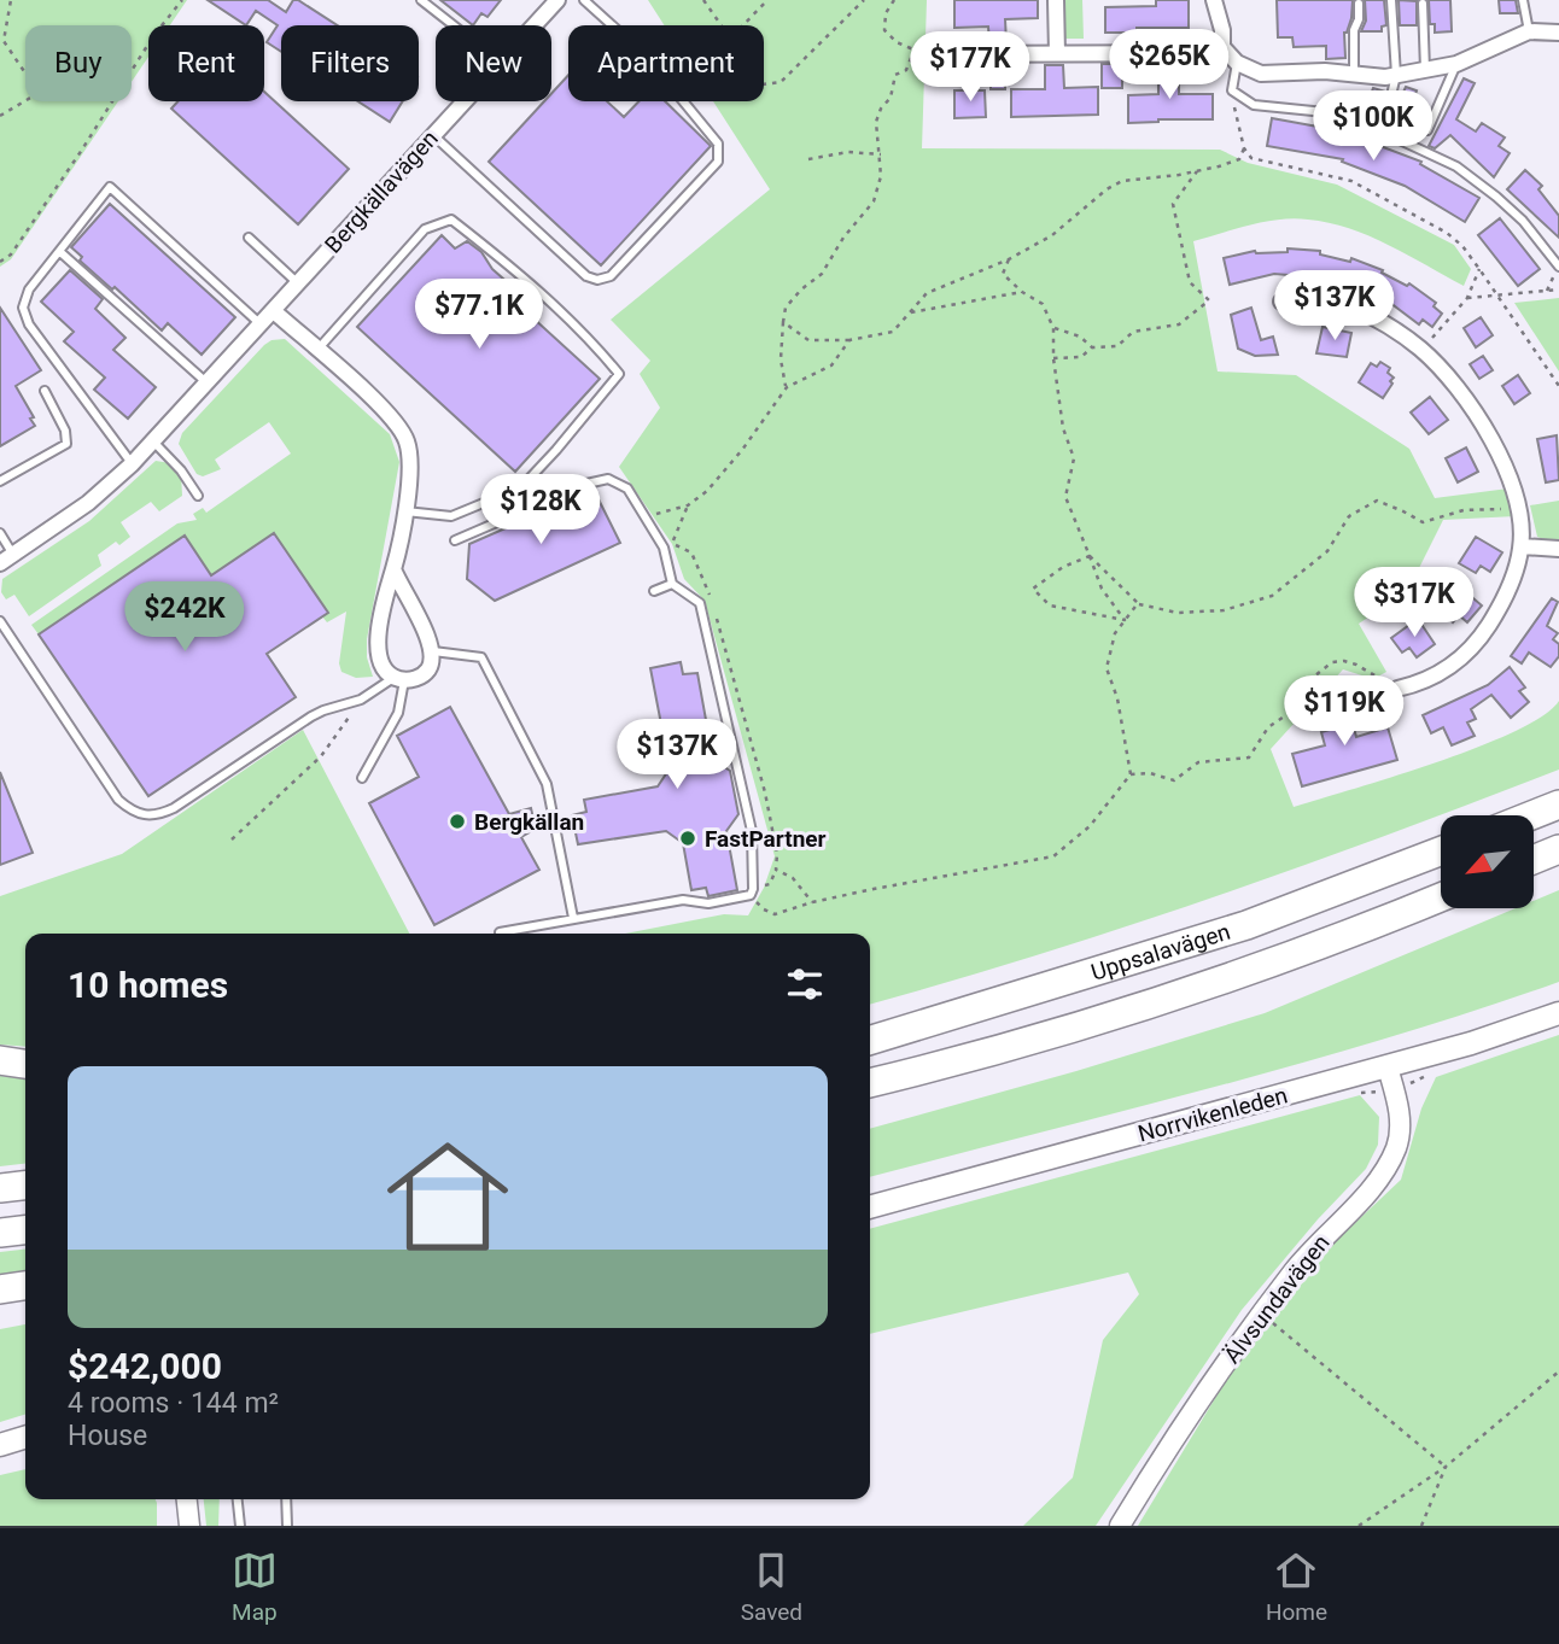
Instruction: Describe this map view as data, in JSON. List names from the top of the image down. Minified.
{"streets":{"highway":["Uppsalavägen"],"main road":["Norrvikenleden"],"street":["Bergkällavägen","Älvsundavägen"]},"crossings":[["Norrvikenleden","Älvsundavägen"]],"places":["Bergkällan","FastPartner"],"north":"bottom left","page":{"chip":["Buy","Rent","Filters","New","Apartment"],"price":["$265K","$177K","$100K","$137K","$77.1K","$128K","$317K","$242K","$119K","$137K"],"heading":"10 homes","list":[{"name":"$242,000","note":"4 rooms · 144 m² · House"}],"tabs":["Map","Saved","Home"]}}
